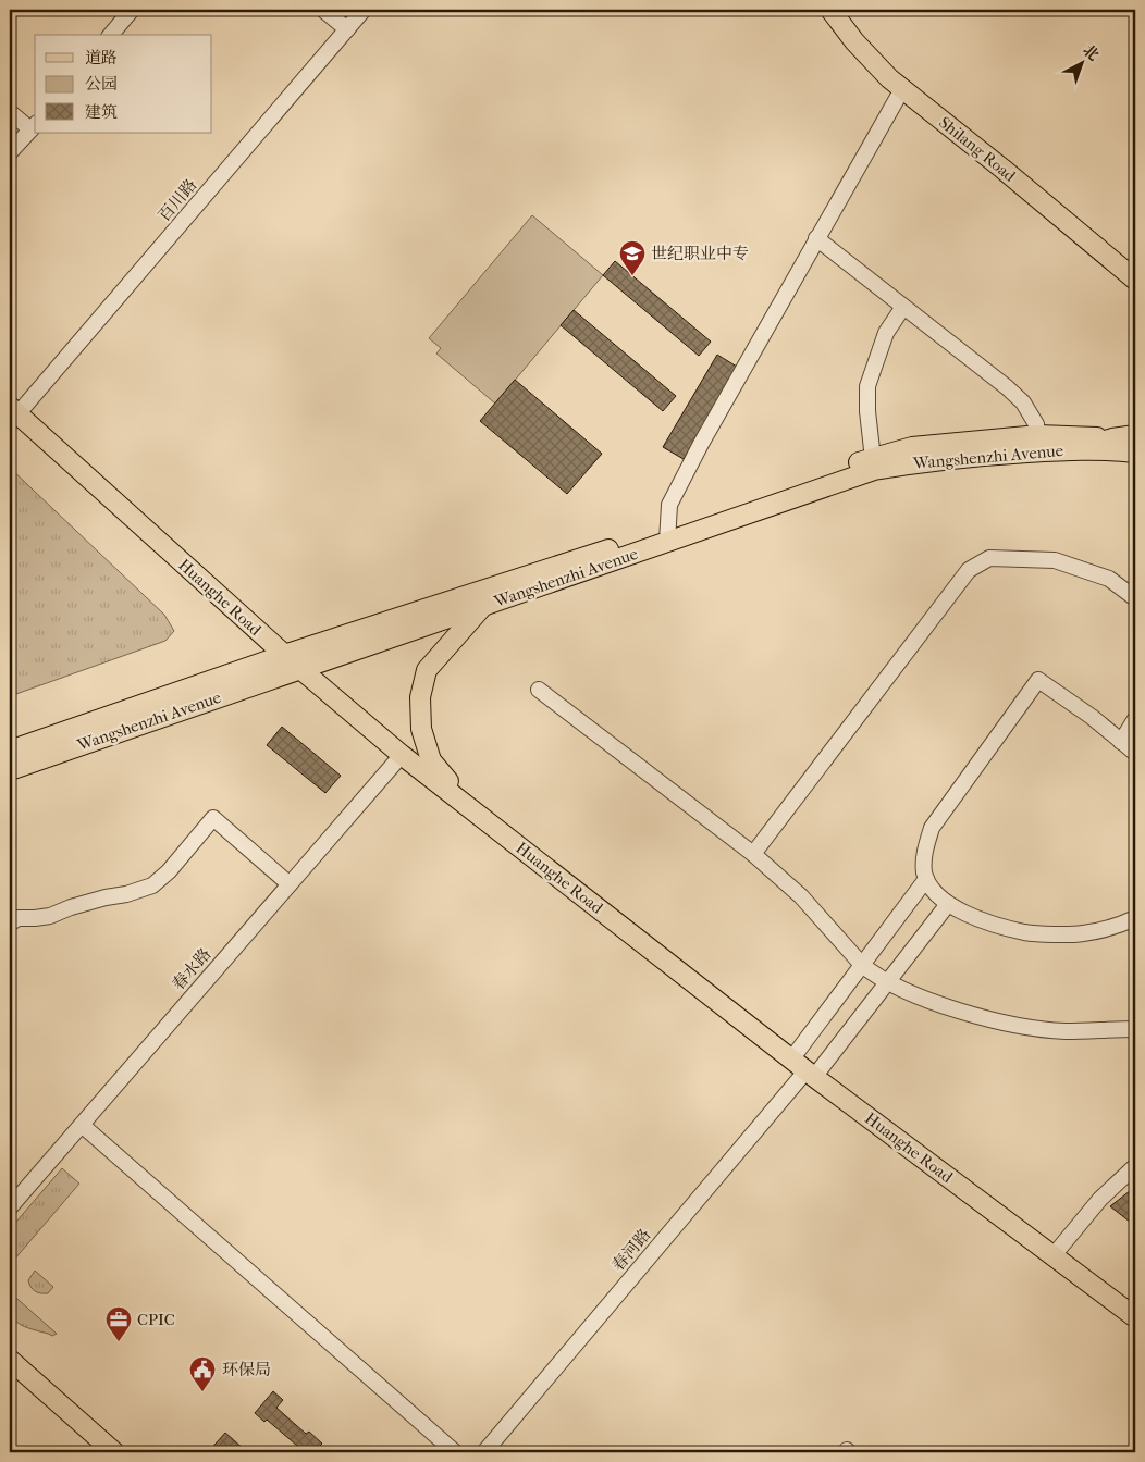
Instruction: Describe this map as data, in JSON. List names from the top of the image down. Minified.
{"streets":{"main road":["Shilang Road","Wangshenzhi Avenue","Huanghe Road"],"street":["百川路","春水路","春河路"]},"crossings":[["百川路","Huanghe Road"],["Wangshenzhi Avenue","Huanghe Road"],["Huanghe Road","春水路"],["Huanghe Road","春河路"]],"places":{"school or university":["世纪职业中专"],"office":["CPIC"],"public building":["环保局"]},"legend":["道路","公园","建筑"],"north":"top right"}
